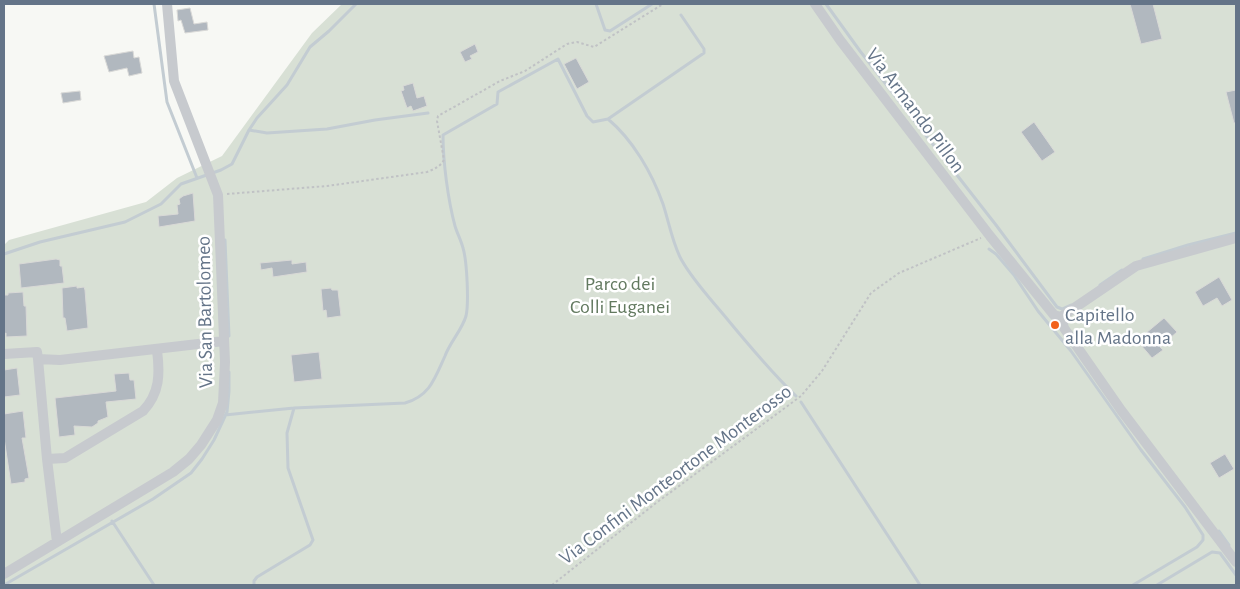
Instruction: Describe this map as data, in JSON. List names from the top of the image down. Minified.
{"streets":{"street":["Via Armando Pillon","Via San Bartolomeo"],"path":["Via Confini Monteortone Monterosso"]},"crossings":[["Via Armando Pillon","Via Confini Monteortone Monterosso"]],"parks":["Parco dei Colli Euganei"],"places":["Capitello alla Madonna"]}
